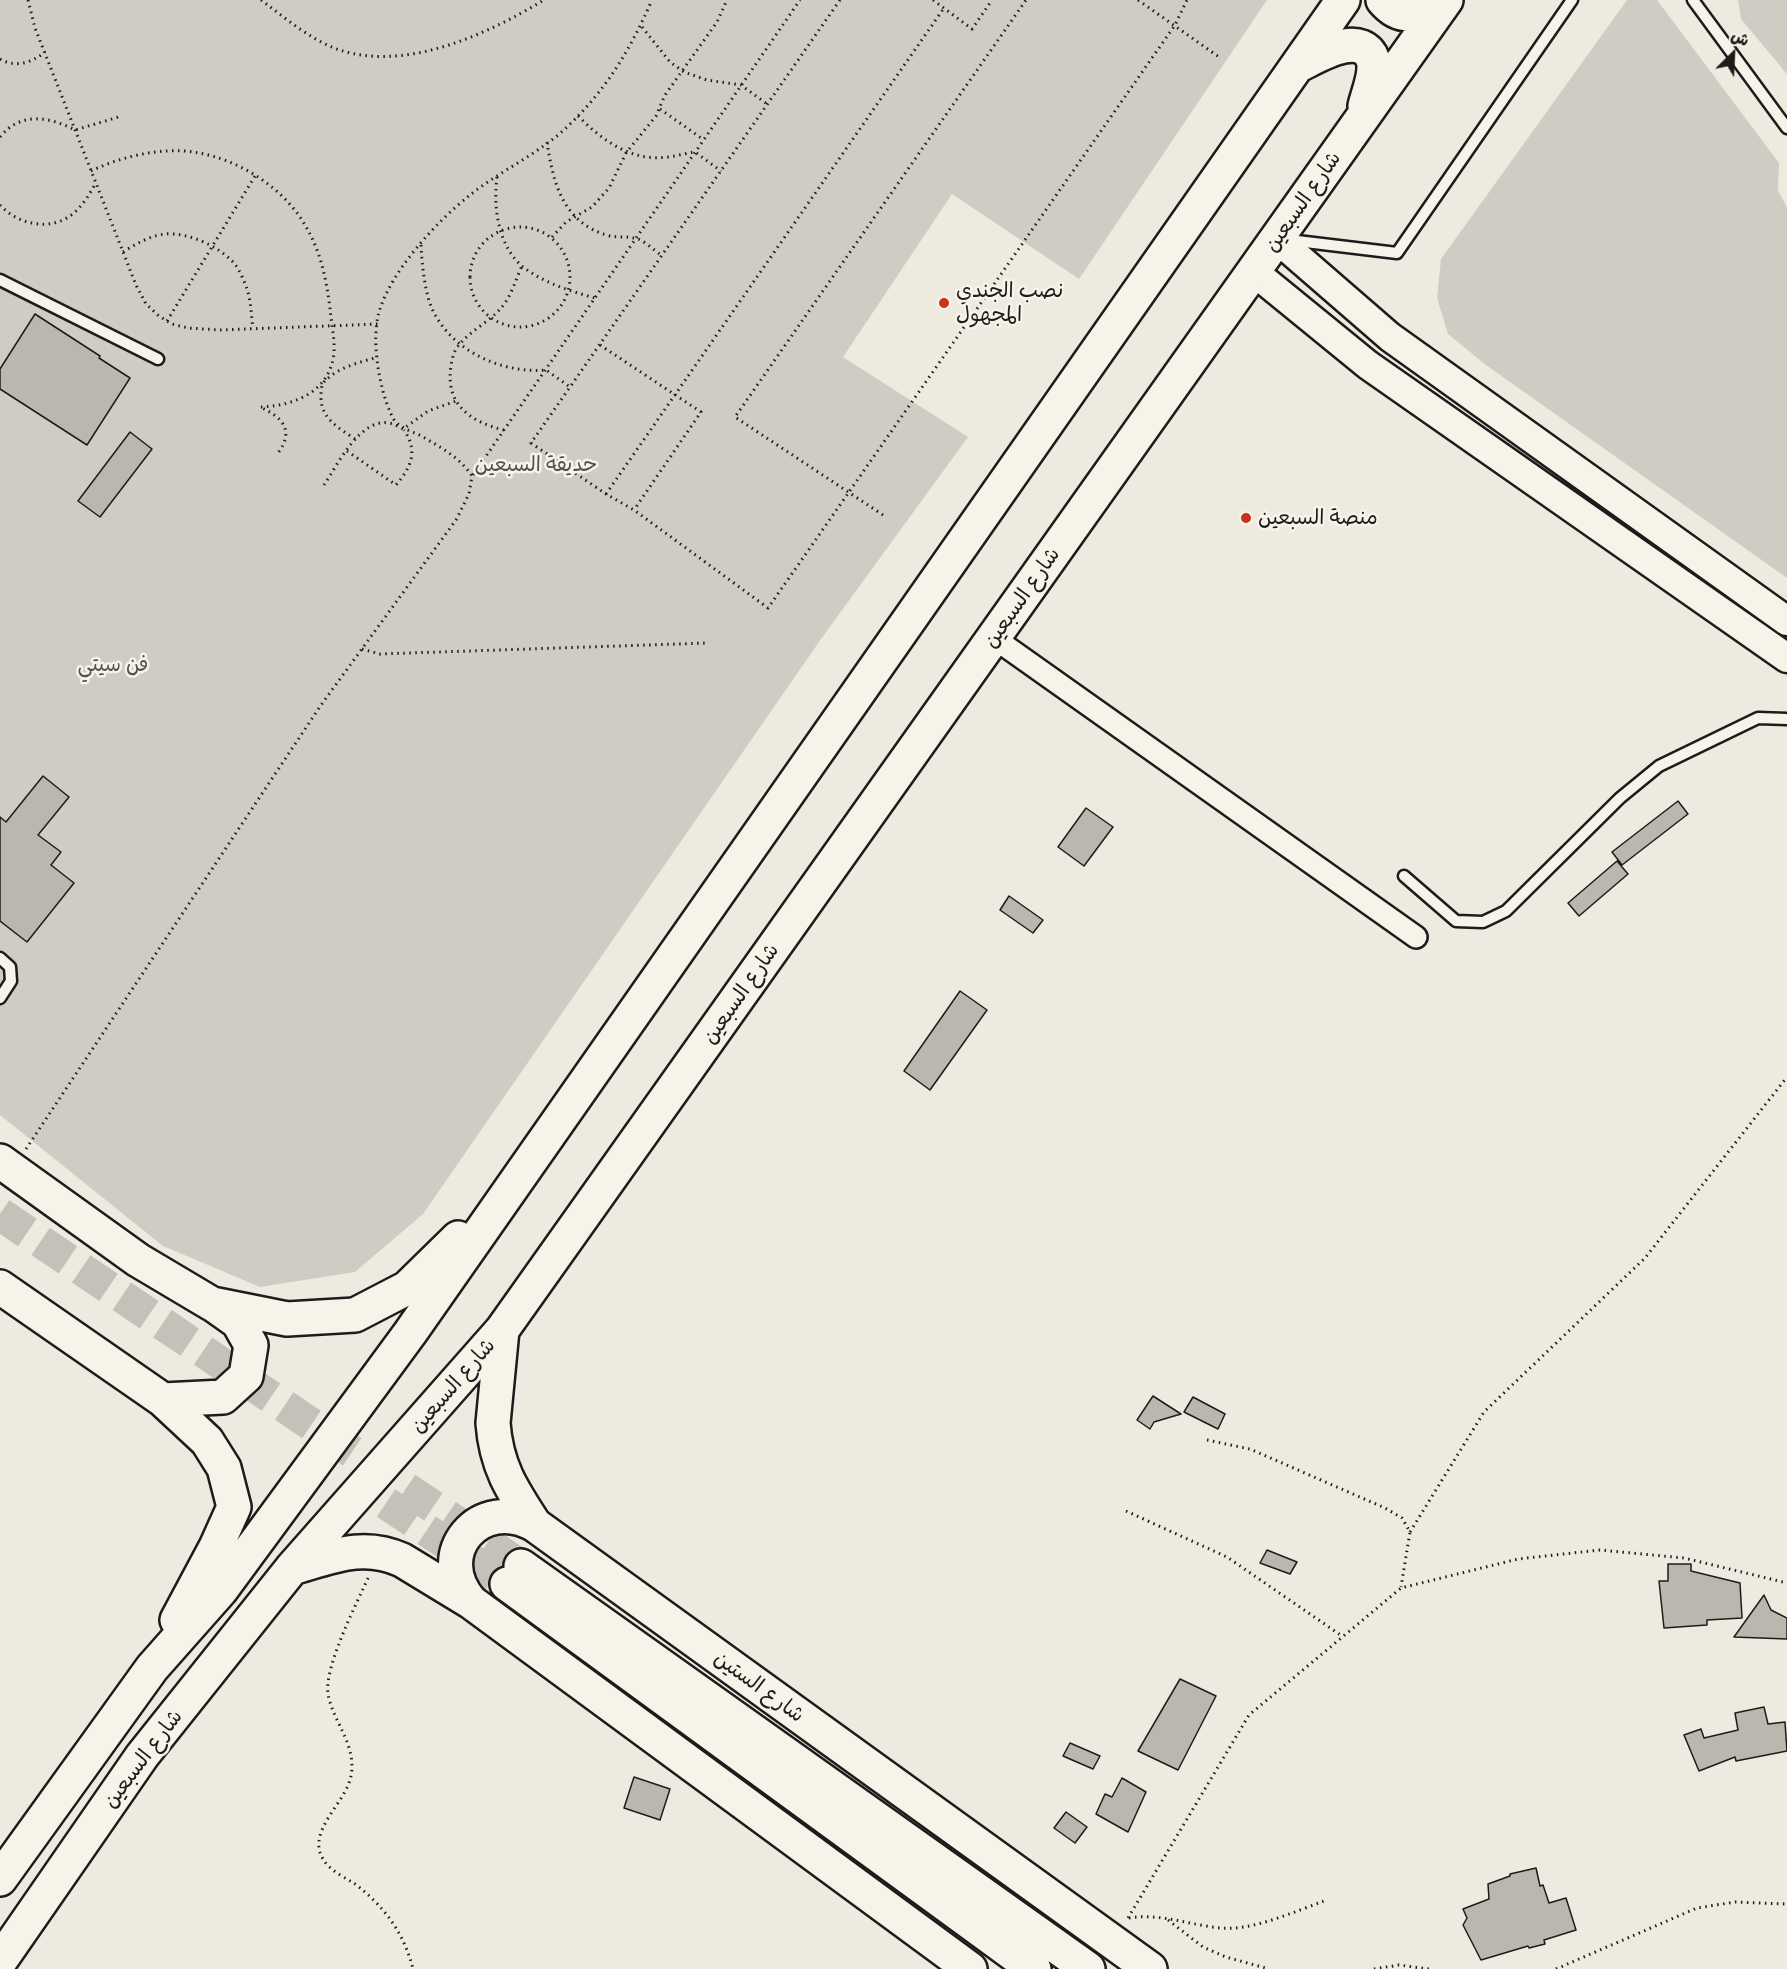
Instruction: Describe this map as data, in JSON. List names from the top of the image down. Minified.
{"streets":{"main road":["شارع السبعين","شارع الستين"]},"crossings":[["شارع السبعين","شارع الستين"]],"parks":["حديقة السبعين","فن سيتي"],"places":["نصب الجندي المجهول","منصة السبعين"],"north":"top right"}
